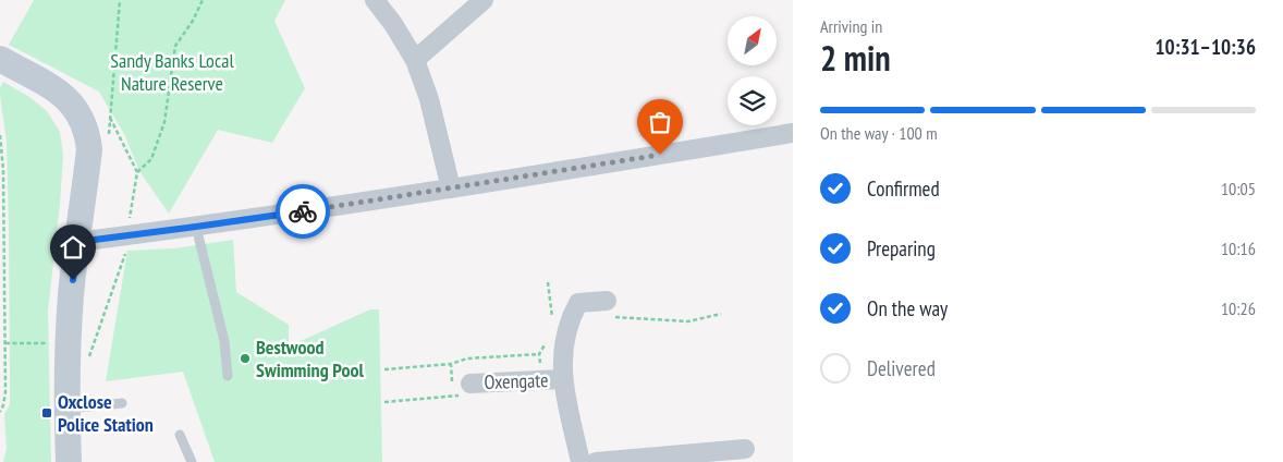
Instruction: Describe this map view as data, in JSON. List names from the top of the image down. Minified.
{"streets":{"street":["Oxengate"]},"parks":["Sandy Banks Local Nature Reserve"],"places":{"other":["Bestwood Swimming Pool"],"transit":["Oxclose Police Station"]},"north":"top right","page":{"heading":["2 min","Arriving in","10:31–10:36"],"bar":"On the way · 100 m","list":[["Confirmed","10:05"],["Preparing","10:16"],["On the way","10:26"],"Delivered"]}}
